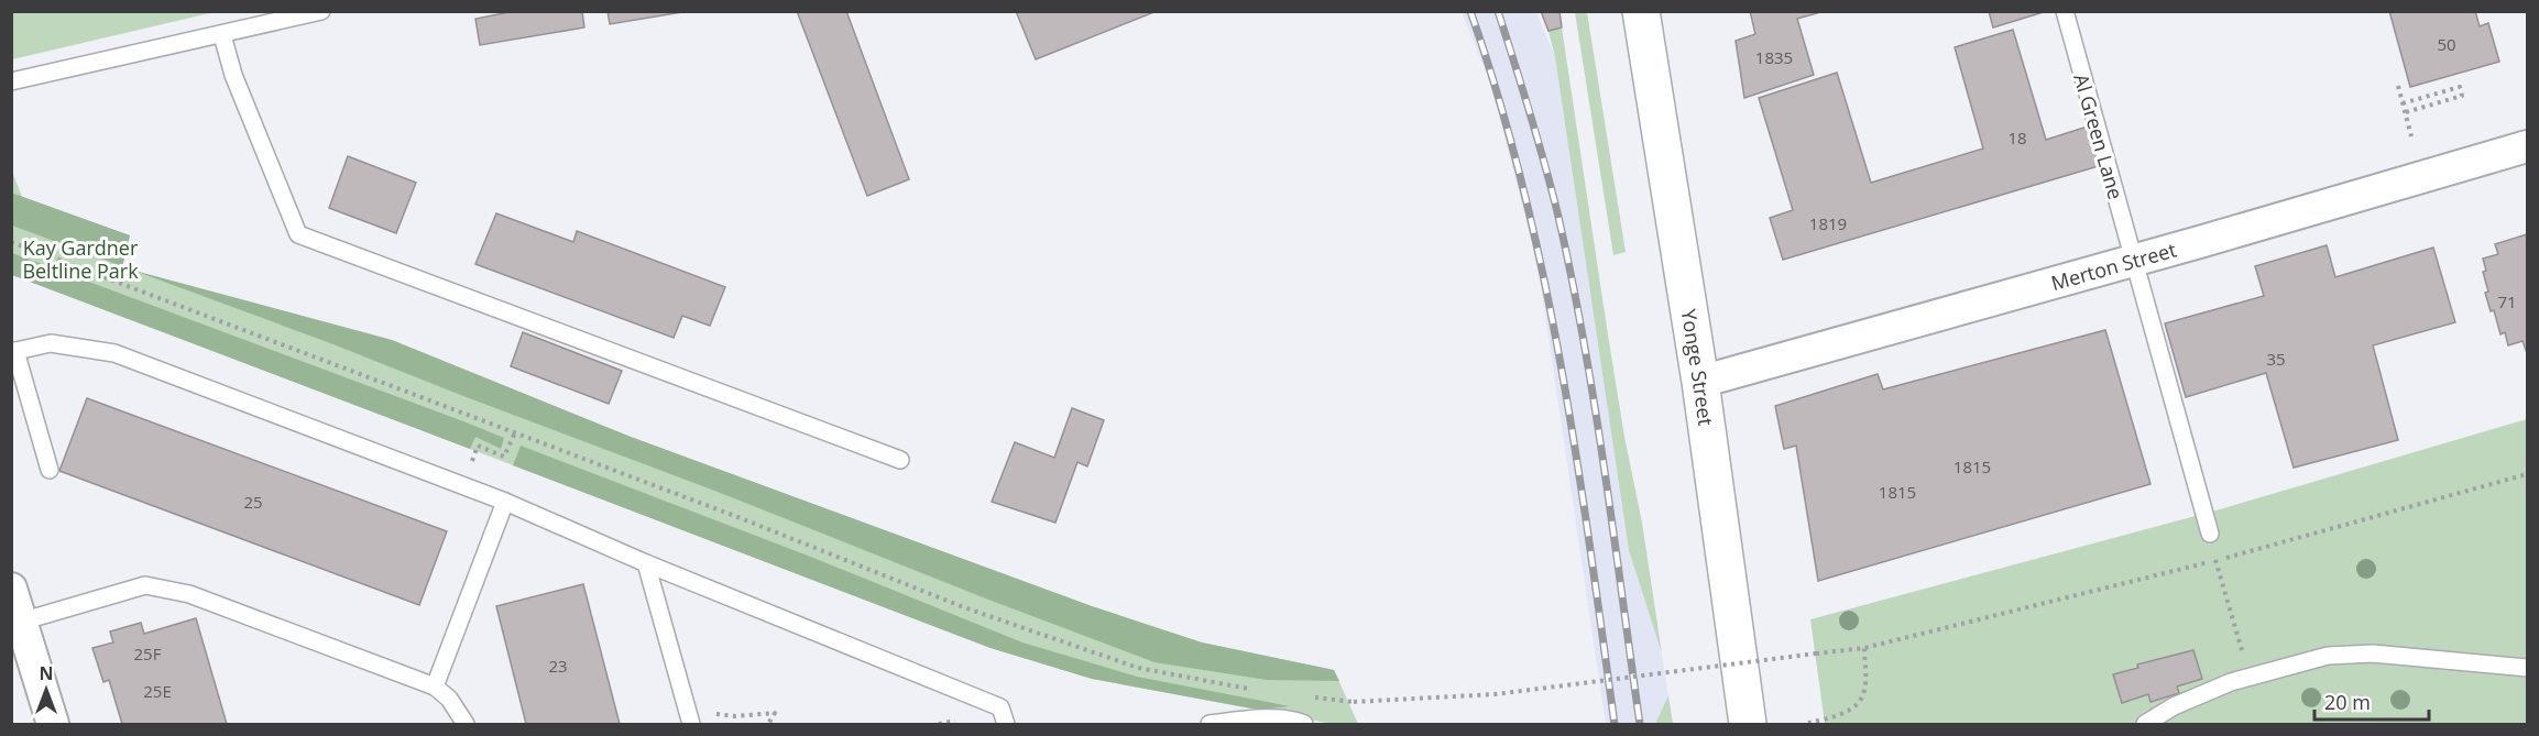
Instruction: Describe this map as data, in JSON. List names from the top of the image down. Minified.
{"streets":{"main road":["Yonge Street"],"street":["Merton Street"],"lane":["Al Green Lane"]},"crossings":[["Al Green Lane","Merton Street"],["Merton Street","Yonge Street"]],"parks":["Kay Gardner Beltline Park"],"house_numbers":["50","1835","18","1819","71","35","1815","1815","25","25F","23","25E"],"scale_bar":"20 m","north":"top"}
